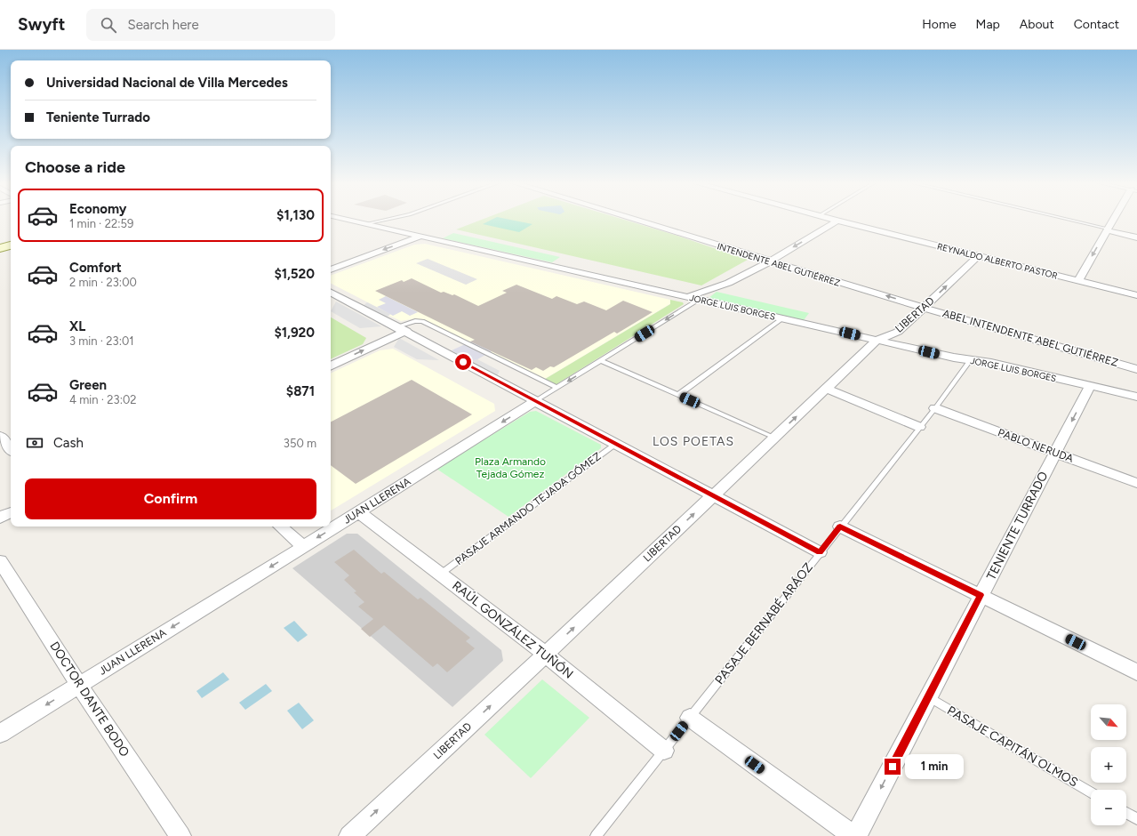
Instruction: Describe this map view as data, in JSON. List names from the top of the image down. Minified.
{"streets":{"street":["REYNALDO ALBERTO PASTOR","INTENDENTE ABEL GUTIÉRREZ","JORGE LUIS BORGES","LIBERTAD","ABEL INTENDENTE ABEL GUTIÉRREZ","PABLO NERUDA","JUAN LLERENA","TENIENTE TURRADO","RAÚL GONZÁLEZ TUÑÓN","DOCTOR DANTE BODO"],"lane":["PASAJE ARMANDO TEJADA GÓMEZ","PASAJE BERNABÉ ARÁOZ","PASAJE CAPITÁN OLMOS"]},"crossings":[["REYNALDO ALBERTO PASTOR","LIBERTAD"],["INTENDENTE ABEL GUTIÉRREZ","LIBERTAD"],["INTENDENTE ABEL GUTIÉRREZ","ABEL INTENDENTE ABEL GUTIÉRREZ"],["JORGE LUIS BORGES","LIBERTAD"],["JORGE LUIS BORGES","JUAN LLERENA"],["JORGE LUIS BORGES","TENIENTE TURRADO"],["JORGE LUIS BORGES","PASAJE BERNABÉ ARÁOZ"],["LIBERTAD","ABEL INTENDENTE ABEL GUTIÉRREZ"],["LIBERTAD","RAÚL GONZÁLEZ TUÑÓN"],["PABLO NERUDA","TENIENTE TURRADO"],["PABLO NERUDA","PASAJE BERNABÉ ARÁOZ"],["JUAN LLERENA","RAÚL GONZÁLEZ TUÑÓN"],["JUAN LLERENA","DOCTOR DANTE BODO"],["PASAJE ARMANDO TEJADA GÓMEZ","RAÚL GONZÁLEZ TUÑÓN"],["TENIENTE TURRADO","PASAJE CAPITÁN OLMOS"],["PASAJE BERNABÉ ARÁOZ","RAÚL GONZÁLEZ TUÑÓN"]],"one_way":["LIBERTAD","JUAN LLERENA","TENIENTE TURRADO"],"districts":["LOS POETAS"],"parks":["Plaza Armando Tejada Gómez"],"north":"bottom right","page":{"header":"Swyft","search":"Search here","nav":["Home","Map","About","Contact"],"banner":["Universidad Nacional de Villa Mercedes","Teniente Turrado"],"heading":"Choose a ride","list":[{"name":"Economy","note":"1 min · 22:59","value":"$1,130"},{"name":"Comfort","note":"2 min · 23:00","value":"$1,520"},{"name":"XL","note":"3 min · 23:01","value":"$1,920"},{"name":"Green","note":"4 min · 23:02","value":"$871"}],"pay":["Cash","350 m"],"buttons":"Confirm","map_buttons":["+","−"],"bubble":"1 min"}}
